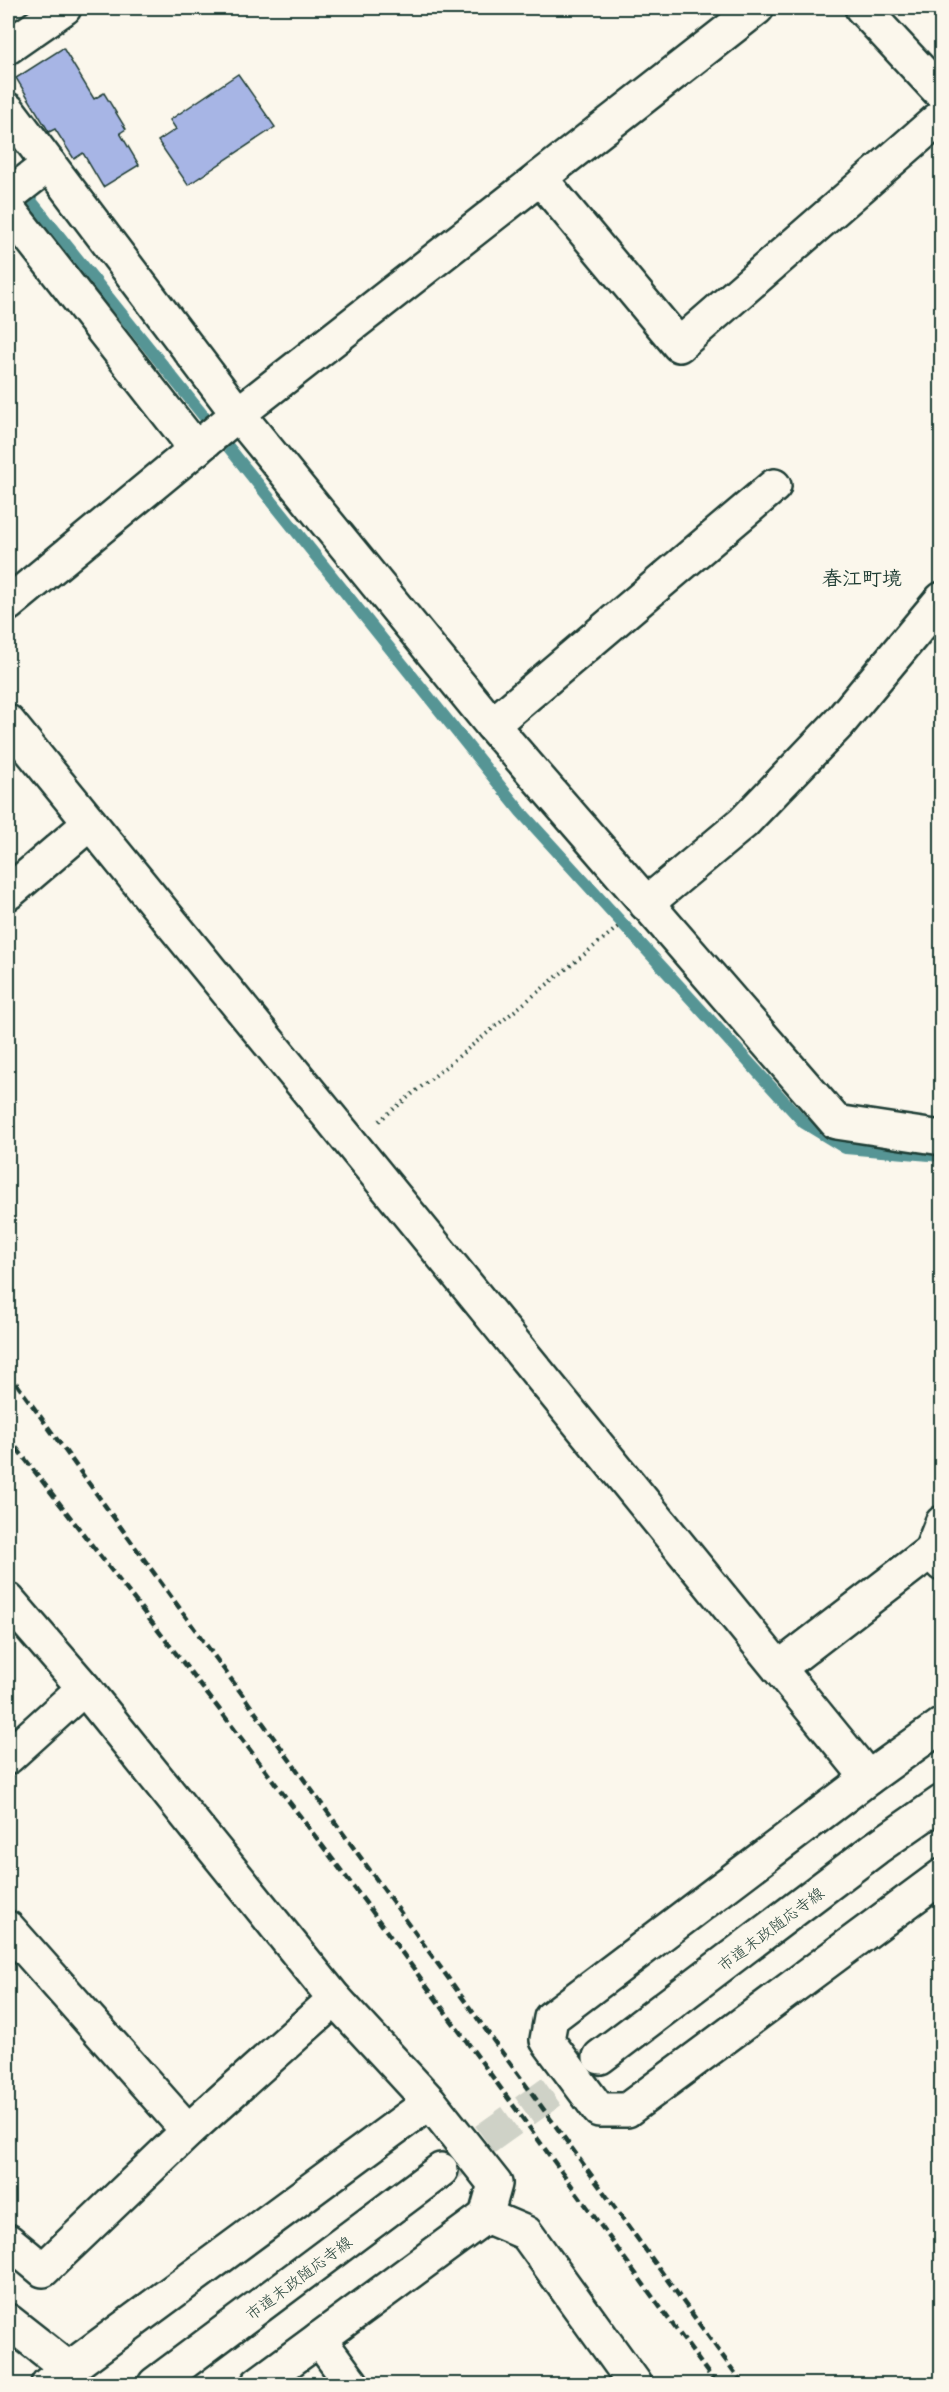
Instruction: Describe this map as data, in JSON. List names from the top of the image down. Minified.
{"streets":{"street":["市道末政随応寺線"]},"districts":["春江町境"]}
